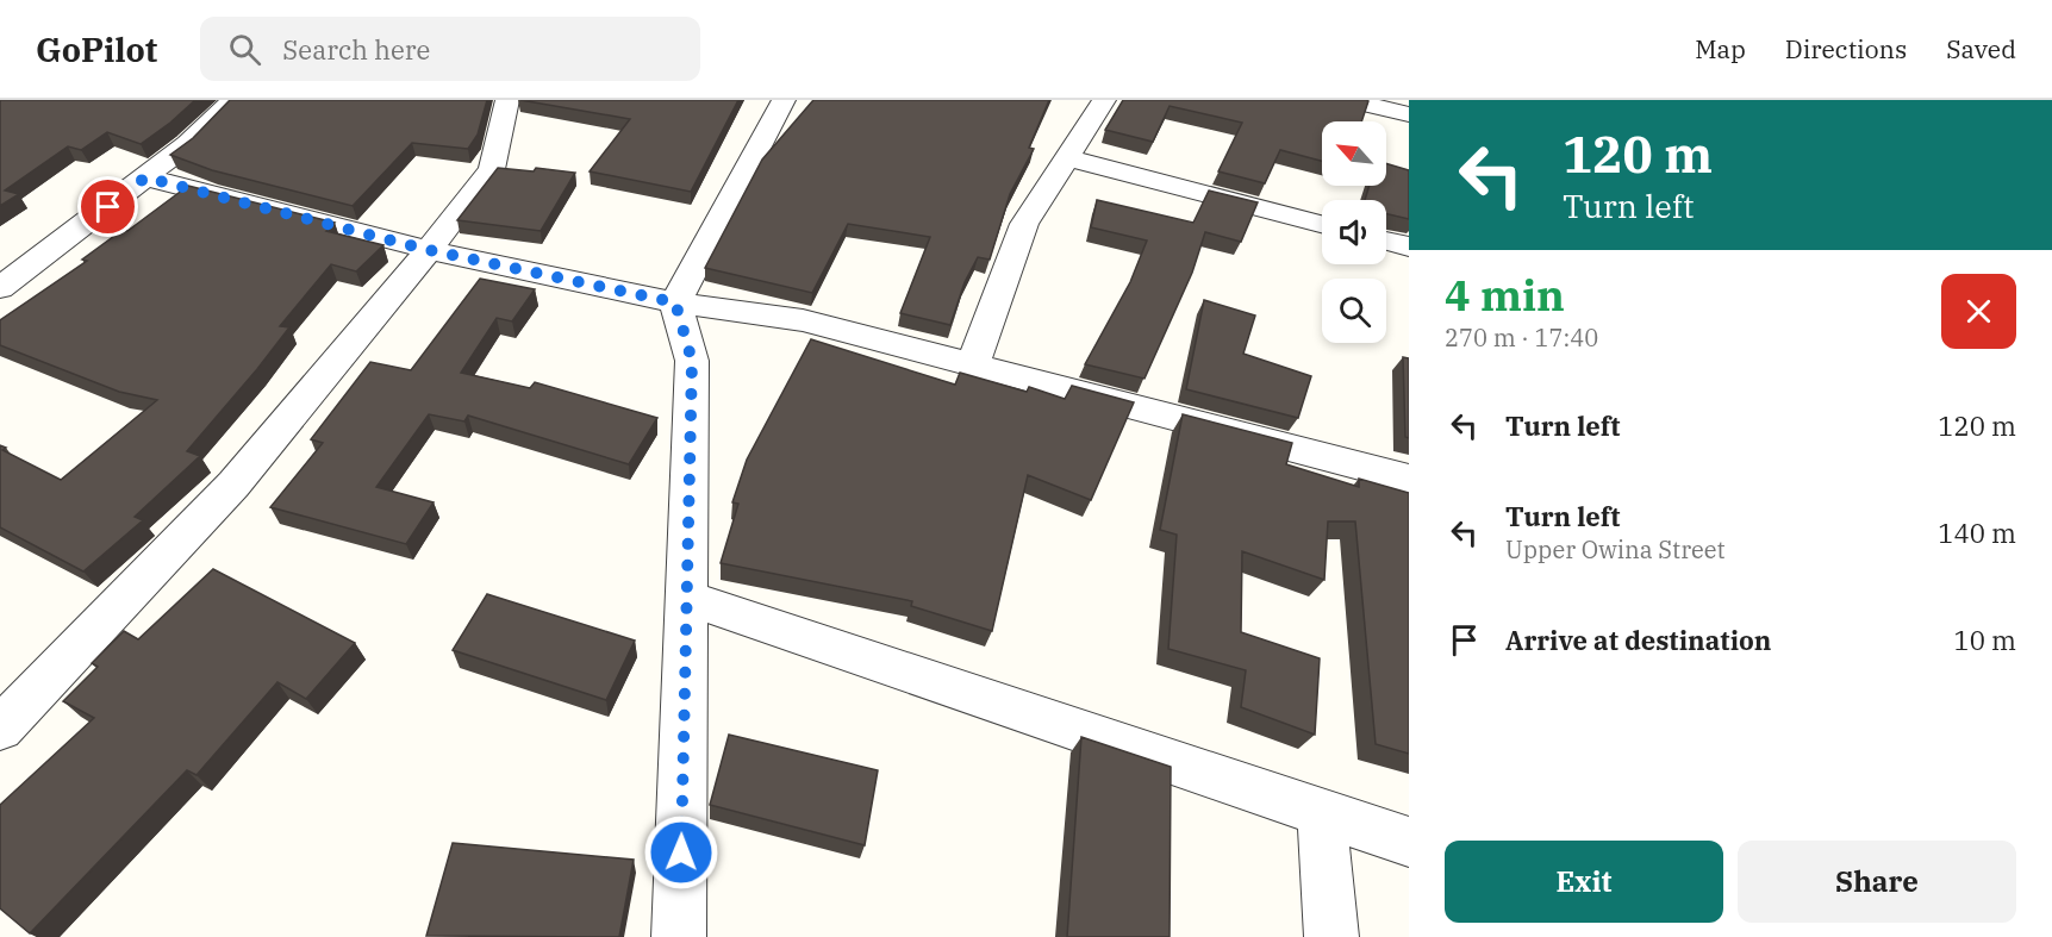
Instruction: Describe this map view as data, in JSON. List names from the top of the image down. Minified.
{"north":"top left","page":{"header":"GoPilot","search":"Search here","nav":["Map","Directions","Saved"],"turn":["120 m","Turn left"],"heading":["4 min","270 m · 17:40"],"list":[{"name":"Turn left","value":"120 m"},{"name":"Turn left","note":"Upper Owina Street","value":"140 m"},{"name":"Arrive at destination","value":"10 m"}],"buttons":["Exit","Share"]}}
